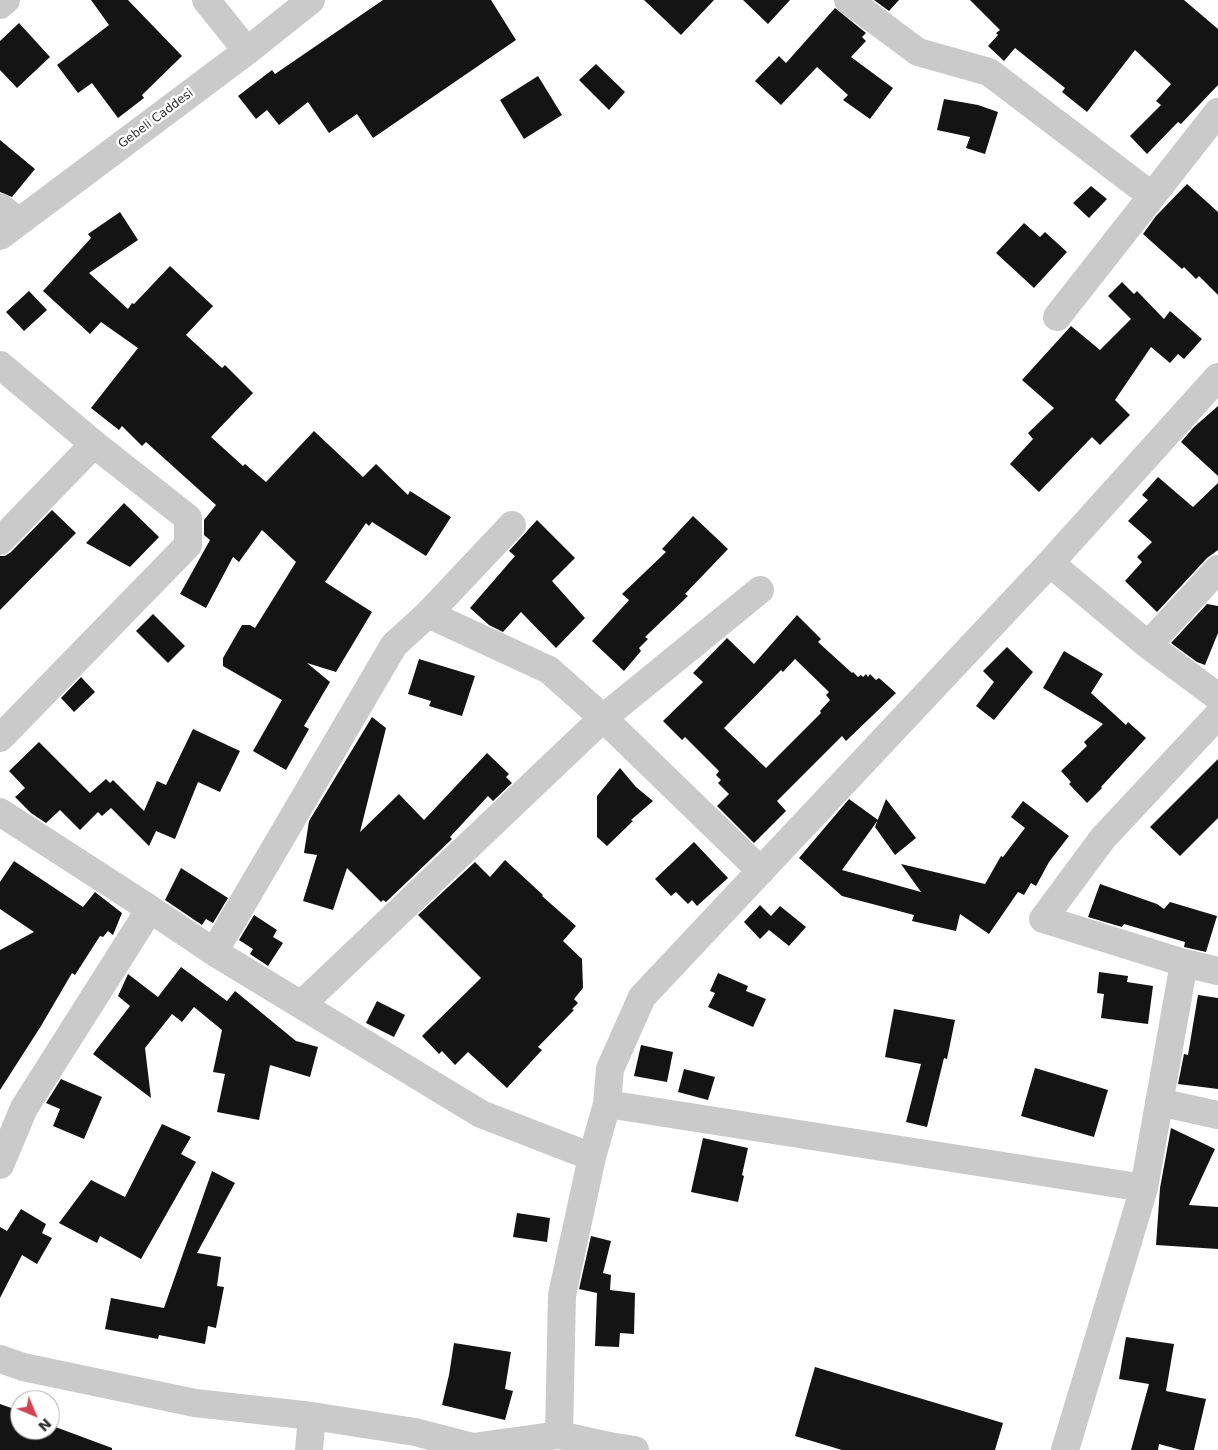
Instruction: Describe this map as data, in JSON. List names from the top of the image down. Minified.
{"streets":{"street":["Gebeli Caddesi"]},"north":"bottom right"}
